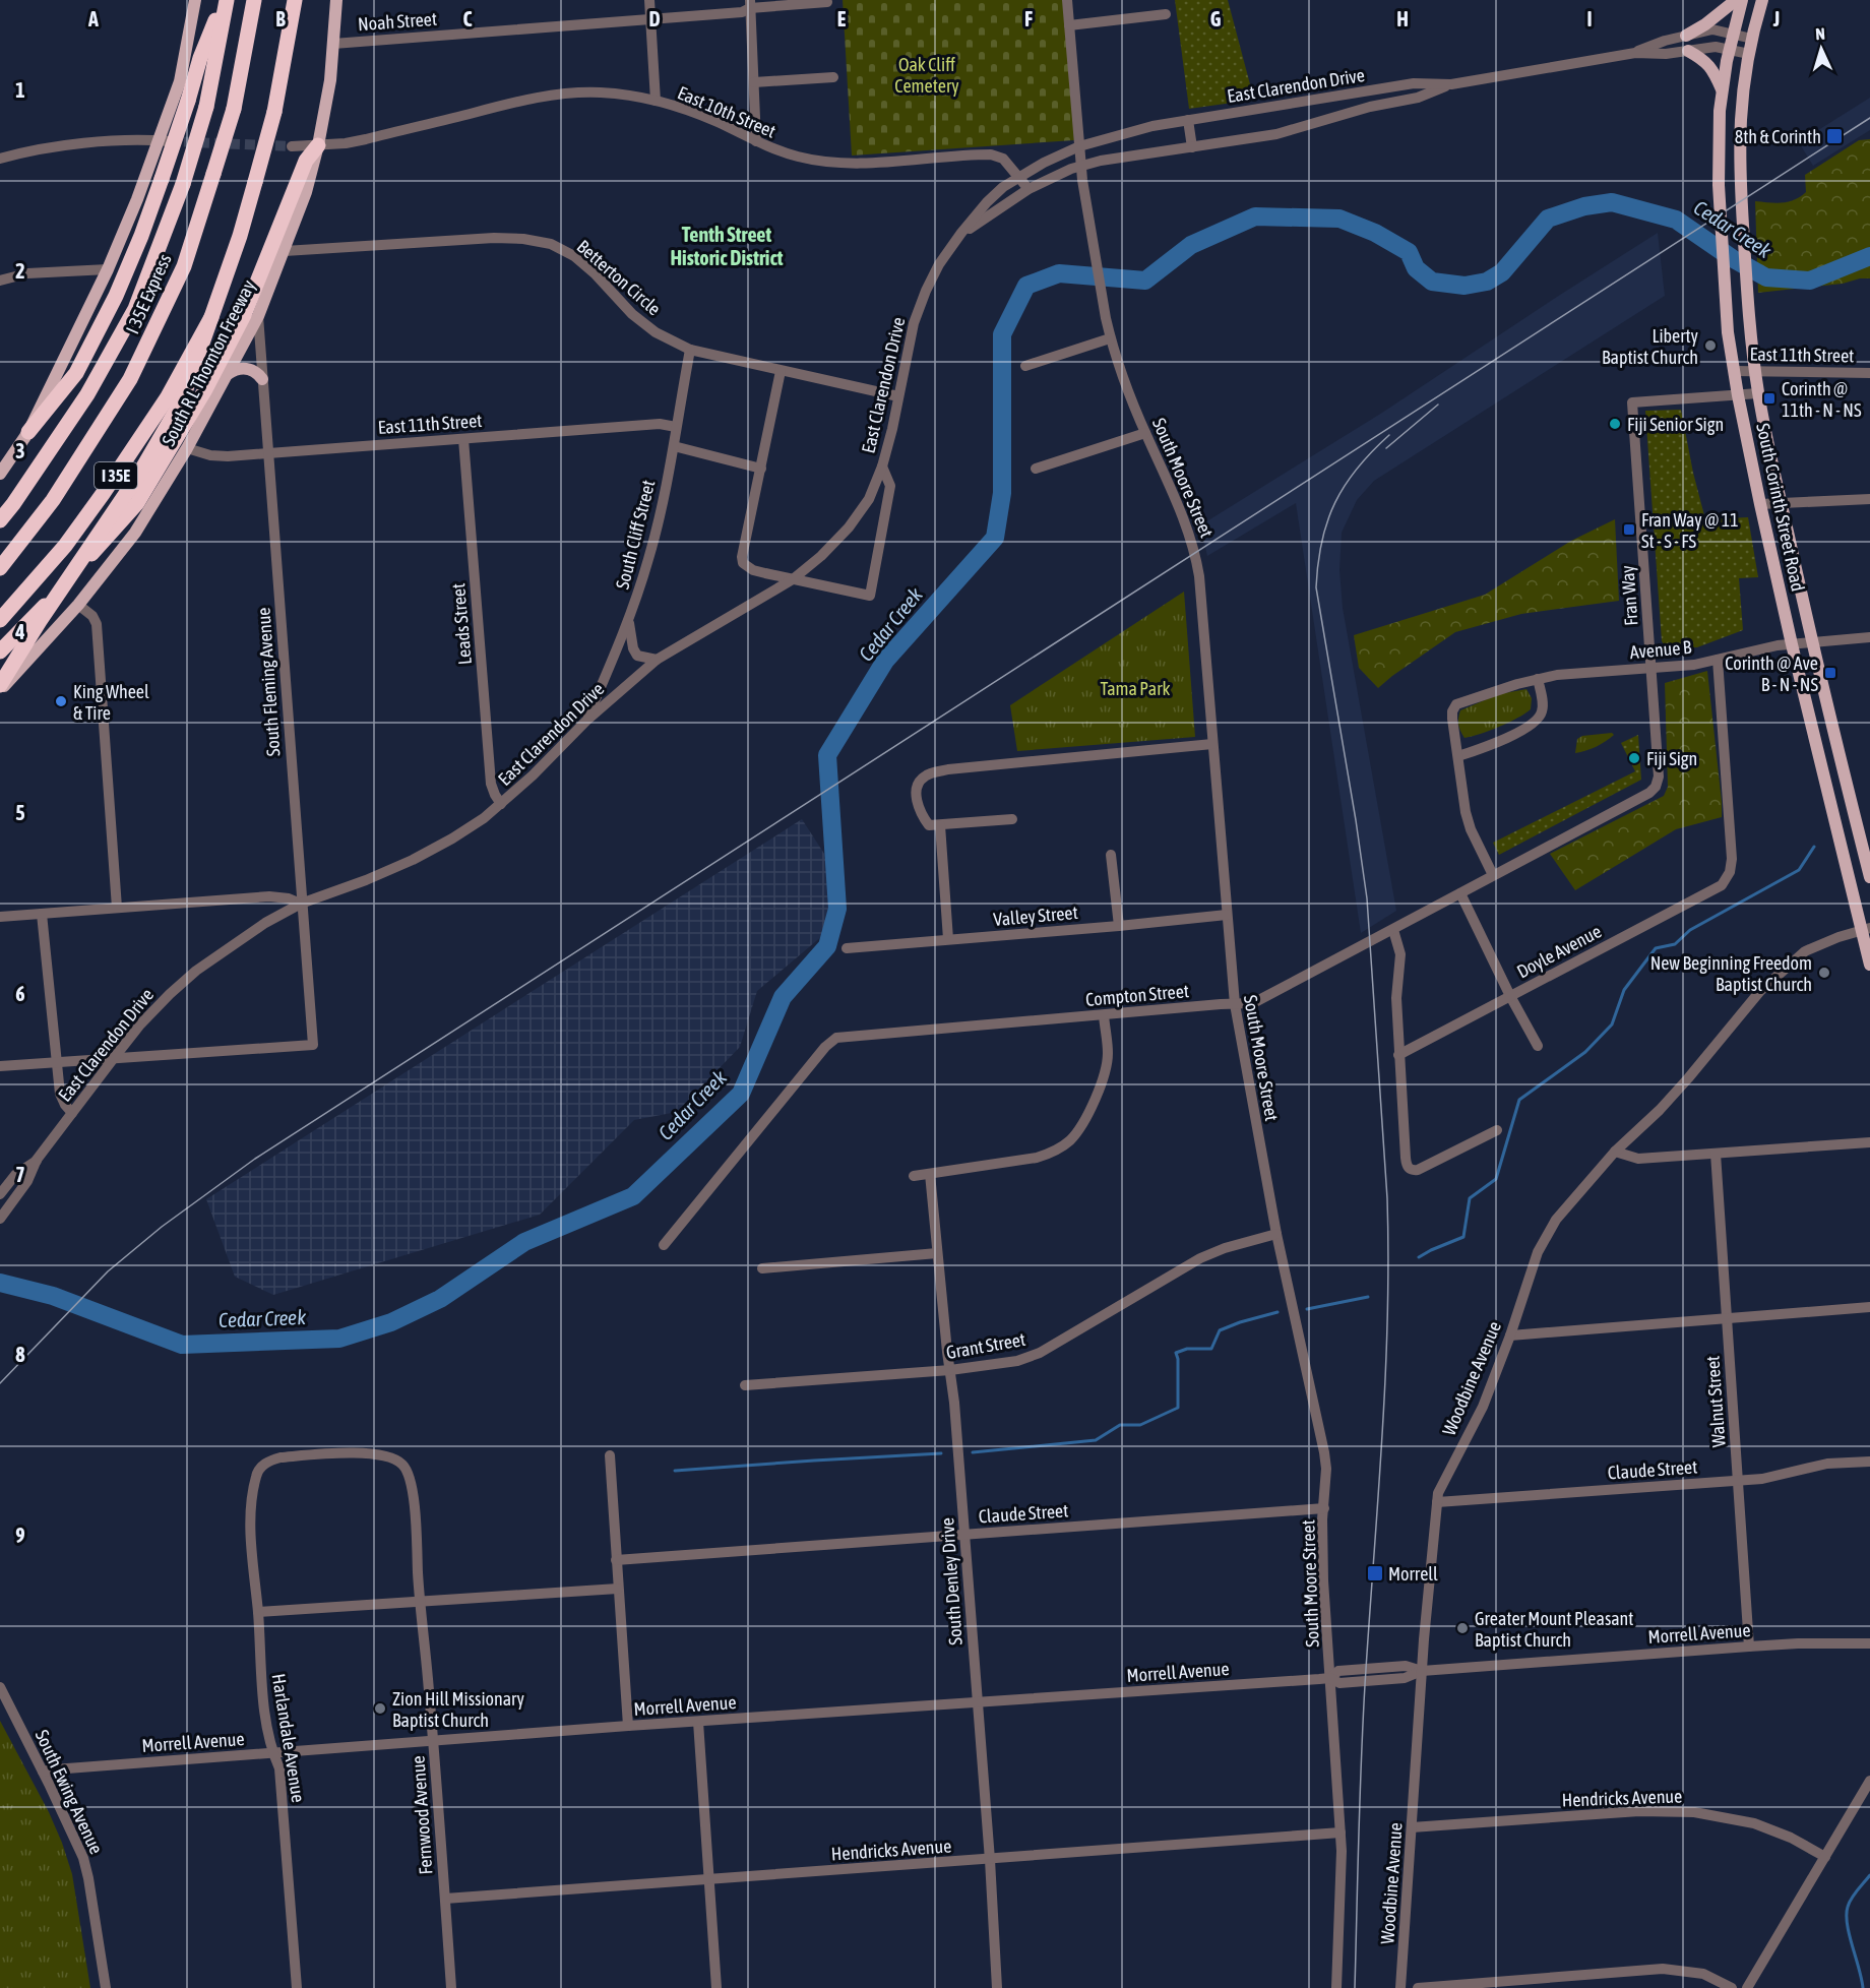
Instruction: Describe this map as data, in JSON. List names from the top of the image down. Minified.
{"streets":{"highway":["I 35E Express","South R L Thornton Freeway","I 35E"],"main road":["South Corinth Street Road"],"street":["Noah Street","East Clarendon Drive","East 10th Street","Betterton Circle","East 11th Street","South Moore Street","South Cliff Street","Fran Way","Leads Street","Avenue B","South Fleming Avenue","Valley Street","Doyle Avenue","Compton Street","Grant Street","Woodbine Avenue","Walnut Street","Claude Street","South Denley Drive","Morrell Avenue","Harlandale Avenue","South Ewing Avenue","Hendricks Avenue","Fernwood Avenue"]},"crossings":[["Noah Street","South R L Thornton Freeway"],["East Clarendon Drive","East 10th Street"],["East Clarendon Drive","Betterton Circle"],["East Clarendon Drive","South Moore Street"],["East Clarendon Drive","South Corinth Street Road"],["East Clarendon Drive","South Cliff Street"],["East Clarendon Drive","Leads Street"],["East Clarendon Drive","South Fleming Avenue"],["East 10th Street","South R L Thornton Freeway"],["Betterton Circle","South R L Thornton Freeway"],["Betterton Circle","South Cliff Street"],["East 11th Street","South R L Thornton Freeway"],["East 11th Street","South Corinth Street Road"],["East 11th Street","South Cliff Street"],["East 11th Street","Leads Street"],["East 11th Street","South Fleming Avenue"],["South R L Thornton Freeway","South Fleming Avenue"],["South Moore Street","Valley Street"],["South Moore Street","Compton Street"],["South Moore Street","Grant Street"],["South Moore Street","Claude Street"],["South Moore Street","Morrell Avenue"],["South Moore Street","Hendricks Avenue"],["South Corinth Street Road","Fran Way"],["South Corinth Street Road","Avenue B"],["South Corinth Street Road","Woodbine Avenue"],["Fran Way","Avenue B"],["Fran Way","Compton Street"],["Avenue B","Doyle Avenue"],["Grant Street","South Denley Drive"],["Woodbine Avenue","Claude Street"],["Woodbine Avenue","Morrell Avenue"],["Woodbine Avenue","Hendricks Avenue"],["Walnut Street","Claude Street"],["Walnut Street","Morrell Avenue"],["Claude Street","South Denley Drive"],["South Denley Drive","Morrell Avenue"],["South Denley Drive","Hendricks Avenue"],["Morrell Avenue","Harlandale Avenue"],["Morrell Avenue","South Ewing Avenue"],["Morrell Avenue","Fernwood Avenue"],["Harlandale Avenue","Fernwood Avenue"],["Hendricks Avenue","Fernwood Avenue"]],"districts":["Tenth Street Historic District"],"water":["Cedar Creek"],"parks":["Oak Cliff Cemetery","Tama Park"],"places":{"transit":["8th & Corinth","Corinth @ 11th - N - NS","Fran Way @ 11 St - S - FS","Corinth @ Ave B - N - NS","Morrell"],"other":["Liberty Baptist Church","Fiji Senior Sign","King Wheel & Tire","Fiji Sign","New Beginning Freedom Baptist Church","Greater Mount Pleasant Baptist Church","Zion Hill Missionary Baptist Church"]},"north":"top","grid":{"columns":["A","B","C","D","E","F","G","H","I","J"],"rows":["1","2","3","4","5","6","7","8","9"]}}
